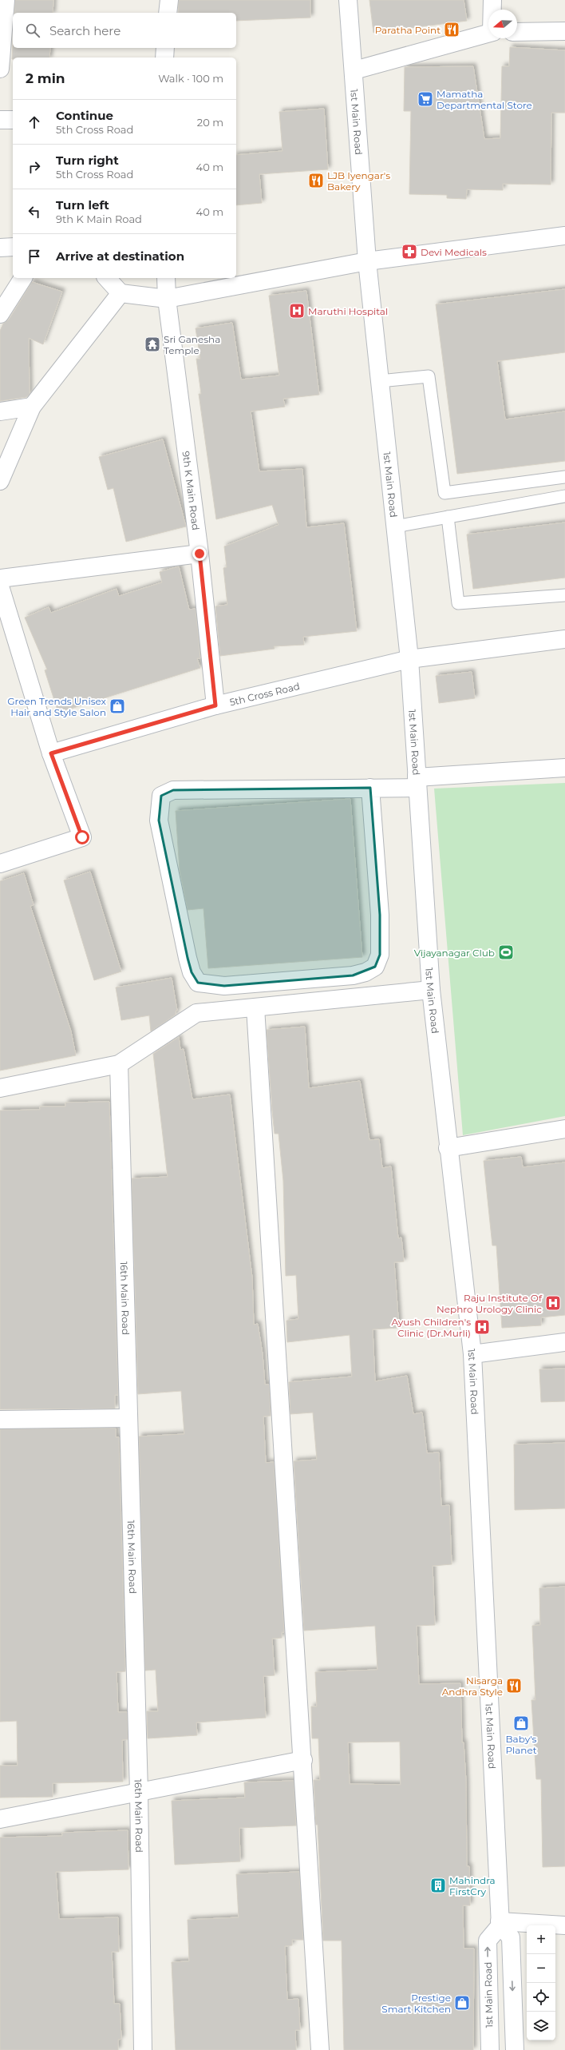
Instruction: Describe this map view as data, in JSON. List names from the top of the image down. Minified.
{"streets":{"street":["1st Main Road","9th K Main Road","5th Cross Road","16th Main Road"]},"crossings":[["1st Main Road","5th Cross Road"],["9th K Main Road","5th Cross Road"]],"places":{"restaurant":["Paratha Point","LJB Iyengar's Bakery","Nisarga Andhra Style"],"supermarket":["Mamatha Departmental Store"],"pharmacy":["Devi Medicals"],"hospital":["Maruthi Hospital","Raju Institute Of Nephro Urology Clinic","Ayush Children's Clinic (Dr.Murli)"],"temple":["Sri Ganesha Temple"],"shop":["Green Trends Unisex Hair and Style Salon","Baby's Planet","Prestige Smart Kitchen"],"sports":["Vijayanagar Club"],"building":["Mahindra FirstCry"]},"north":"left","page":{"search":"Search here","heading":["2 min","Walk · 100 m"],"list":[["Continue","5th Cross Road","20 m"],["Turn right","5th Cross Road","40 m"],["Turn left","9th K Main Road","40 m"],"Arrive at destination"],"map_buttons":["+","−"]}}
